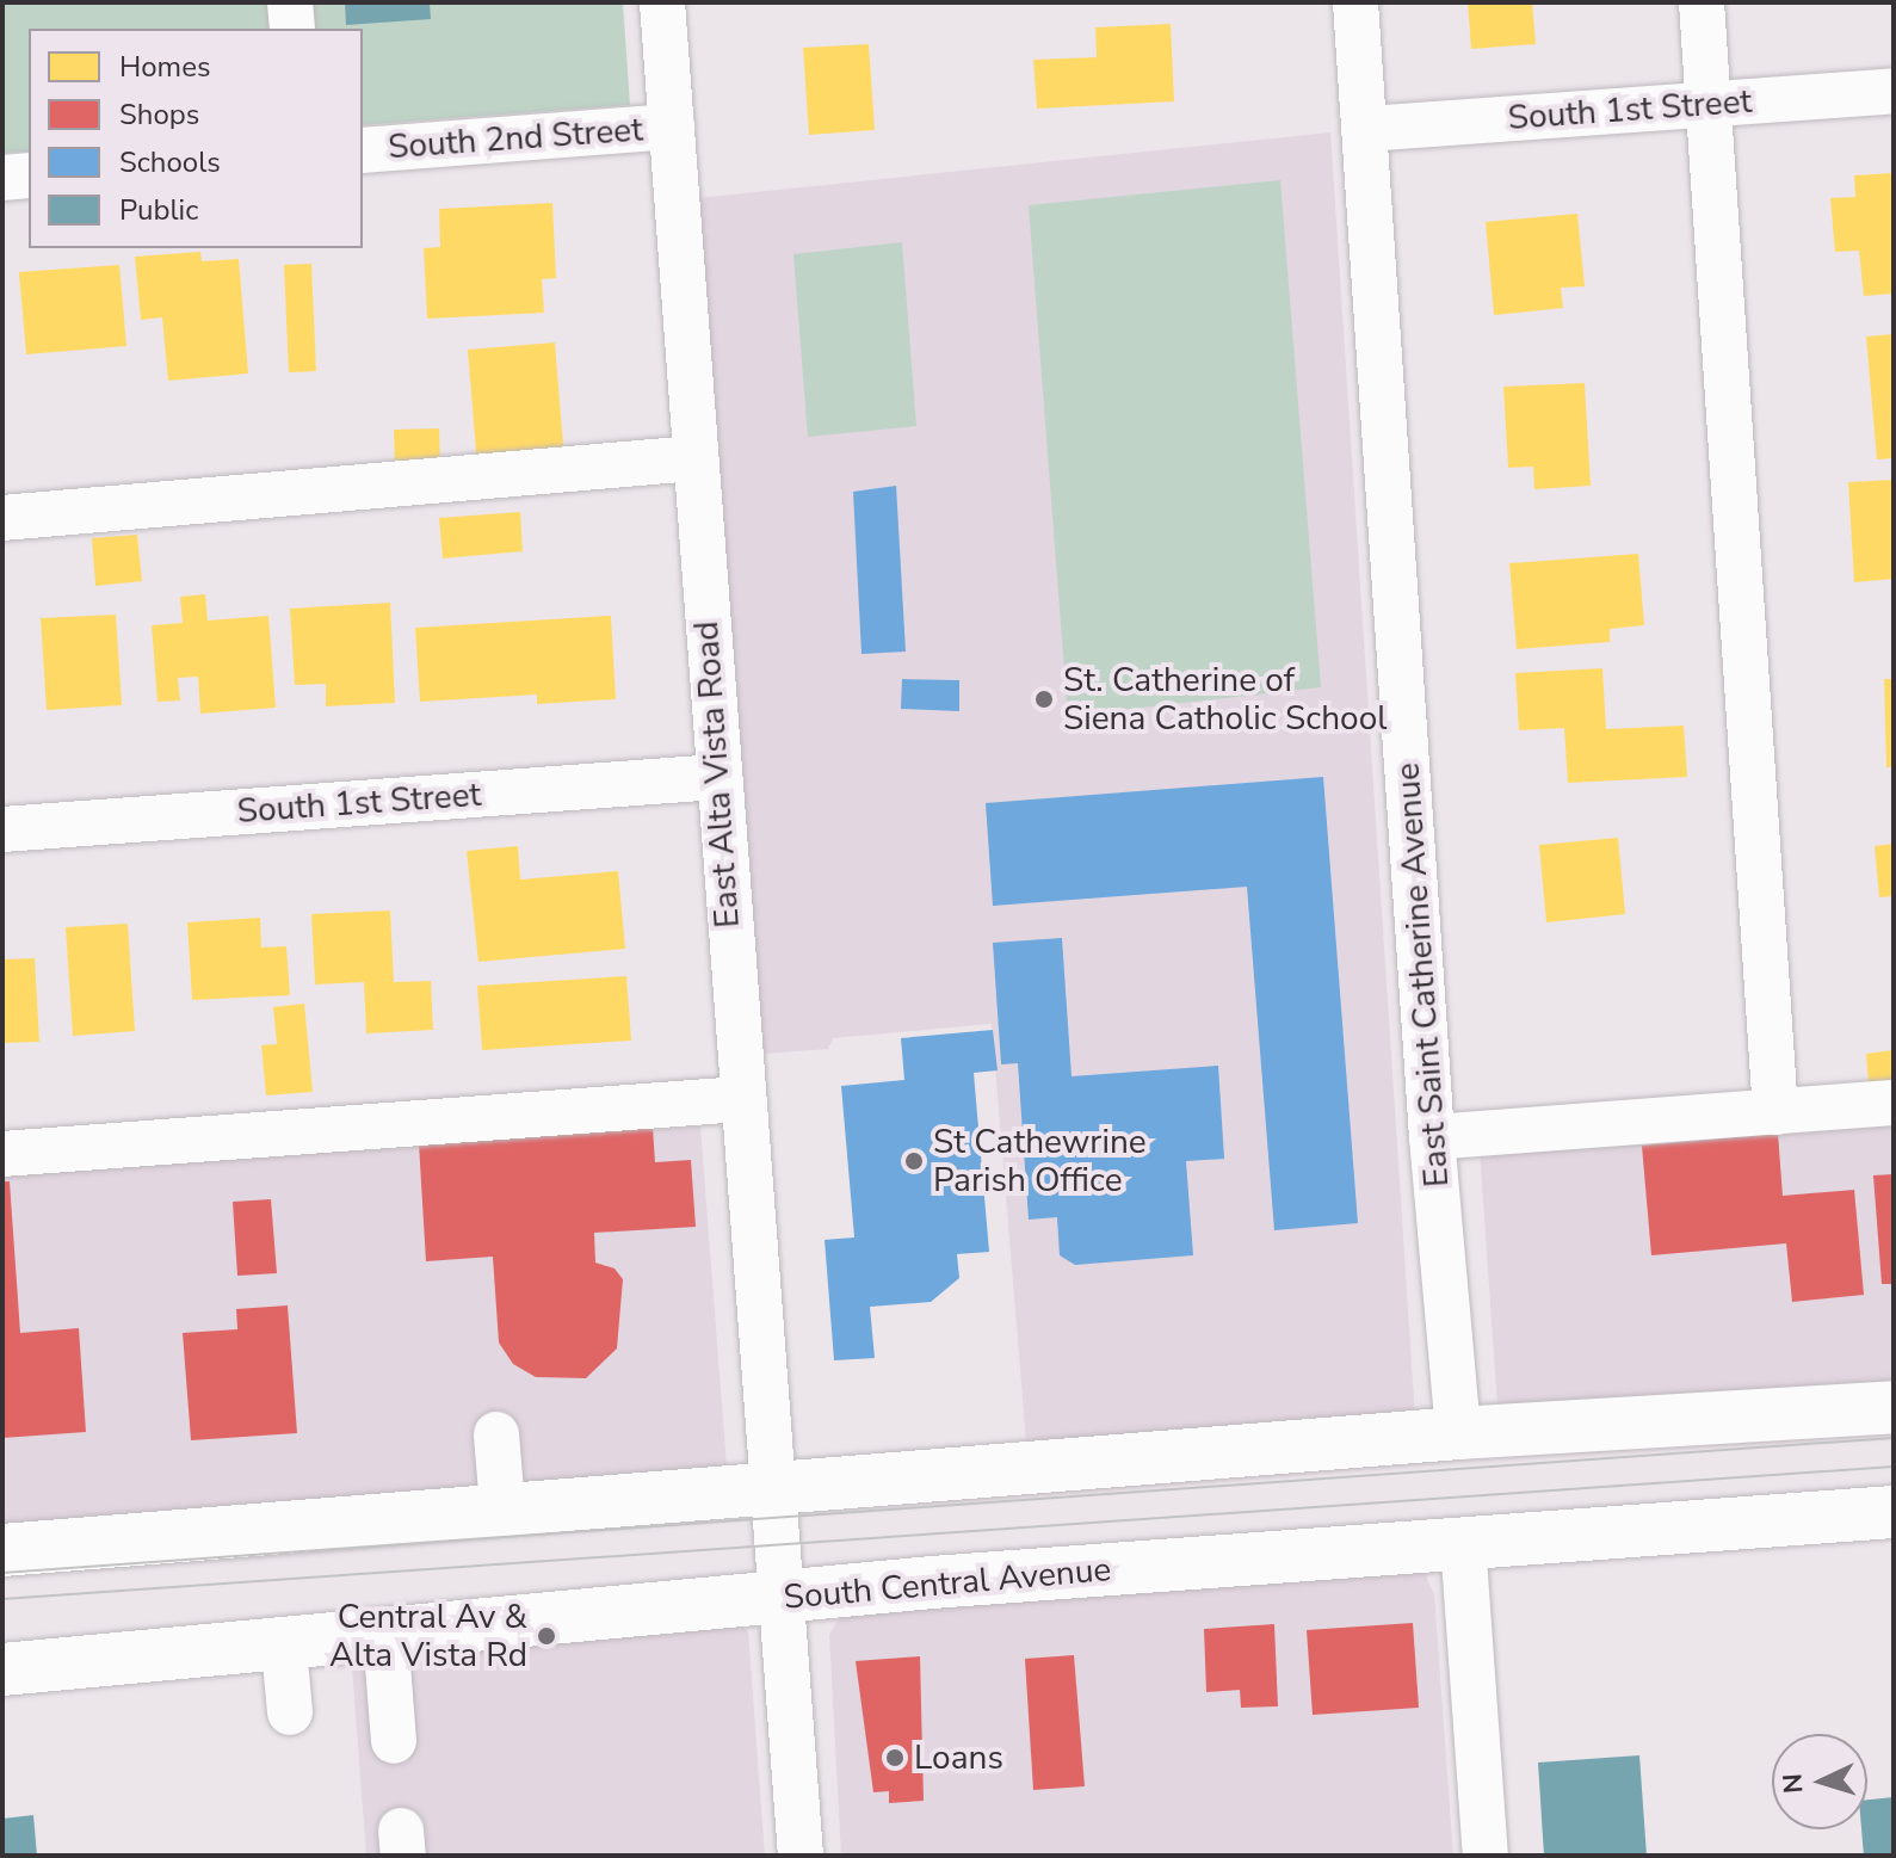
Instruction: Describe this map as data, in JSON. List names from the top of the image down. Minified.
{"streets":{"main road":["South Central Avenue"],"street":["South 1st Street","South 2nd Street","East Alta Vista Road","East Saint Catherine Avenue"]},"crossings":[["South 1st Street","East Alta Vista Road"],["South 1st Street","East Saint Catherine Avenue"],["South 2nd Street","East Alta Vista Road"],["East Alta Vista Road","South Central Avenue"]],"places":["St. Catherine of Siena Catholic School","St Cathewrine Parish Office","Central Av & Alta Vista Rd","Loans"],"legend":["Homes","Shops","Schools","Public"],"north":"left"}
